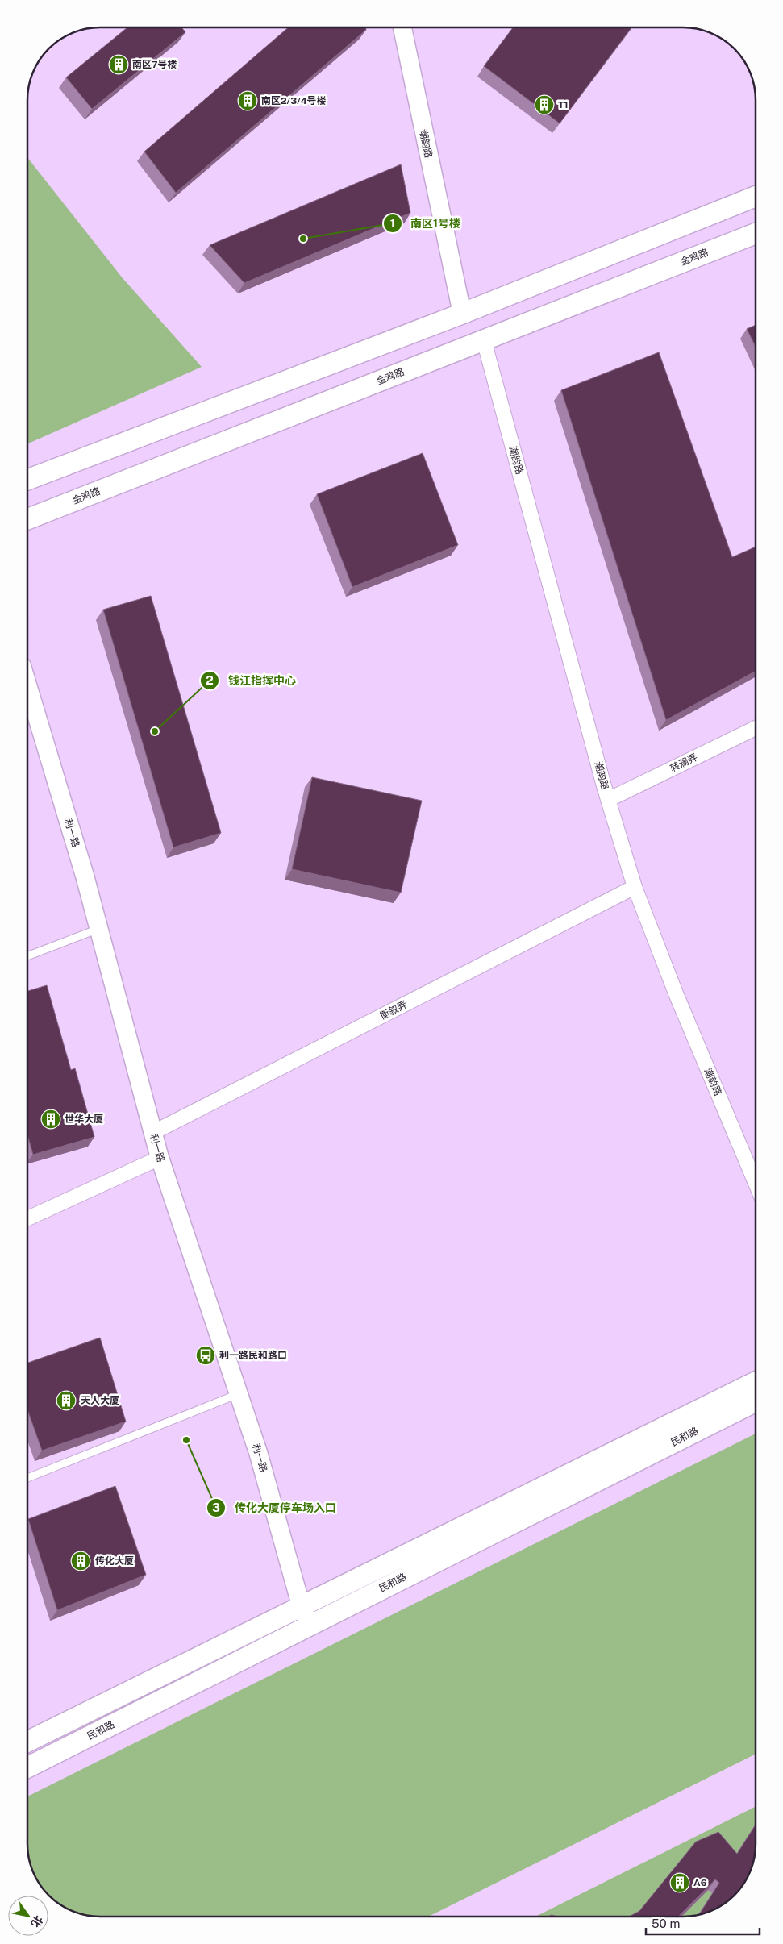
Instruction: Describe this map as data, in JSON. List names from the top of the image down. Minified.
{"streets":{"main road":["金鸡路","民和路"],"street":["潮韵路","转澜弄","利一路","衡叙弄"]},"crossings":[["潮韵路","金鸡路"],["潮韵路","转澜弄"],["潮韵路","衡叙弄"],["利一路","衡叙弄"],["利一路","民和路"]],"places":{"building":["南区7号楼","南区2/3/4号楼","T1","世华大厦","天人大厦","传化大厦","A6"],"other":["南区1号楼","钱江指挥中心","传化大厦停车场入口"],"bus stop":["利一路民和路口"]},"scale_bar":"50 m","north":"bottom right"}
